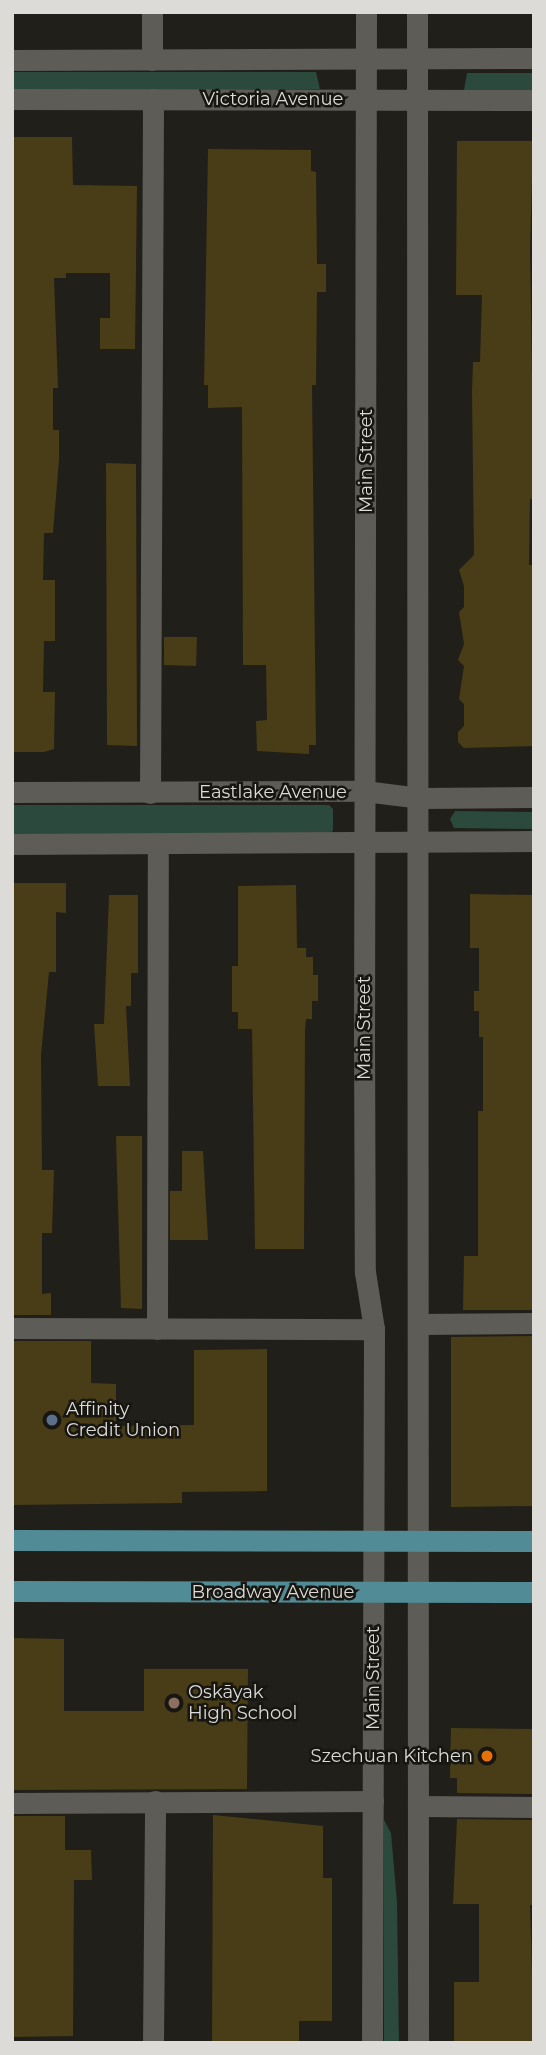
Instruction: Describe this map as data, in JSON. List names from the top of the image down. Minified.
{"streets":{"main road":["Broadway Avenue"],"street":["Victoria Avenue","Main Street","Eastlake Avenue"]},"crossings":[["Victoria Avenue","Main Street"],["Main Street","Eastlake Avenue"],["Main Street","Broadway Avenue"]],"places":["Affinity Credit Union","Oskāyak High School","Szechuan Kitchen"]}
